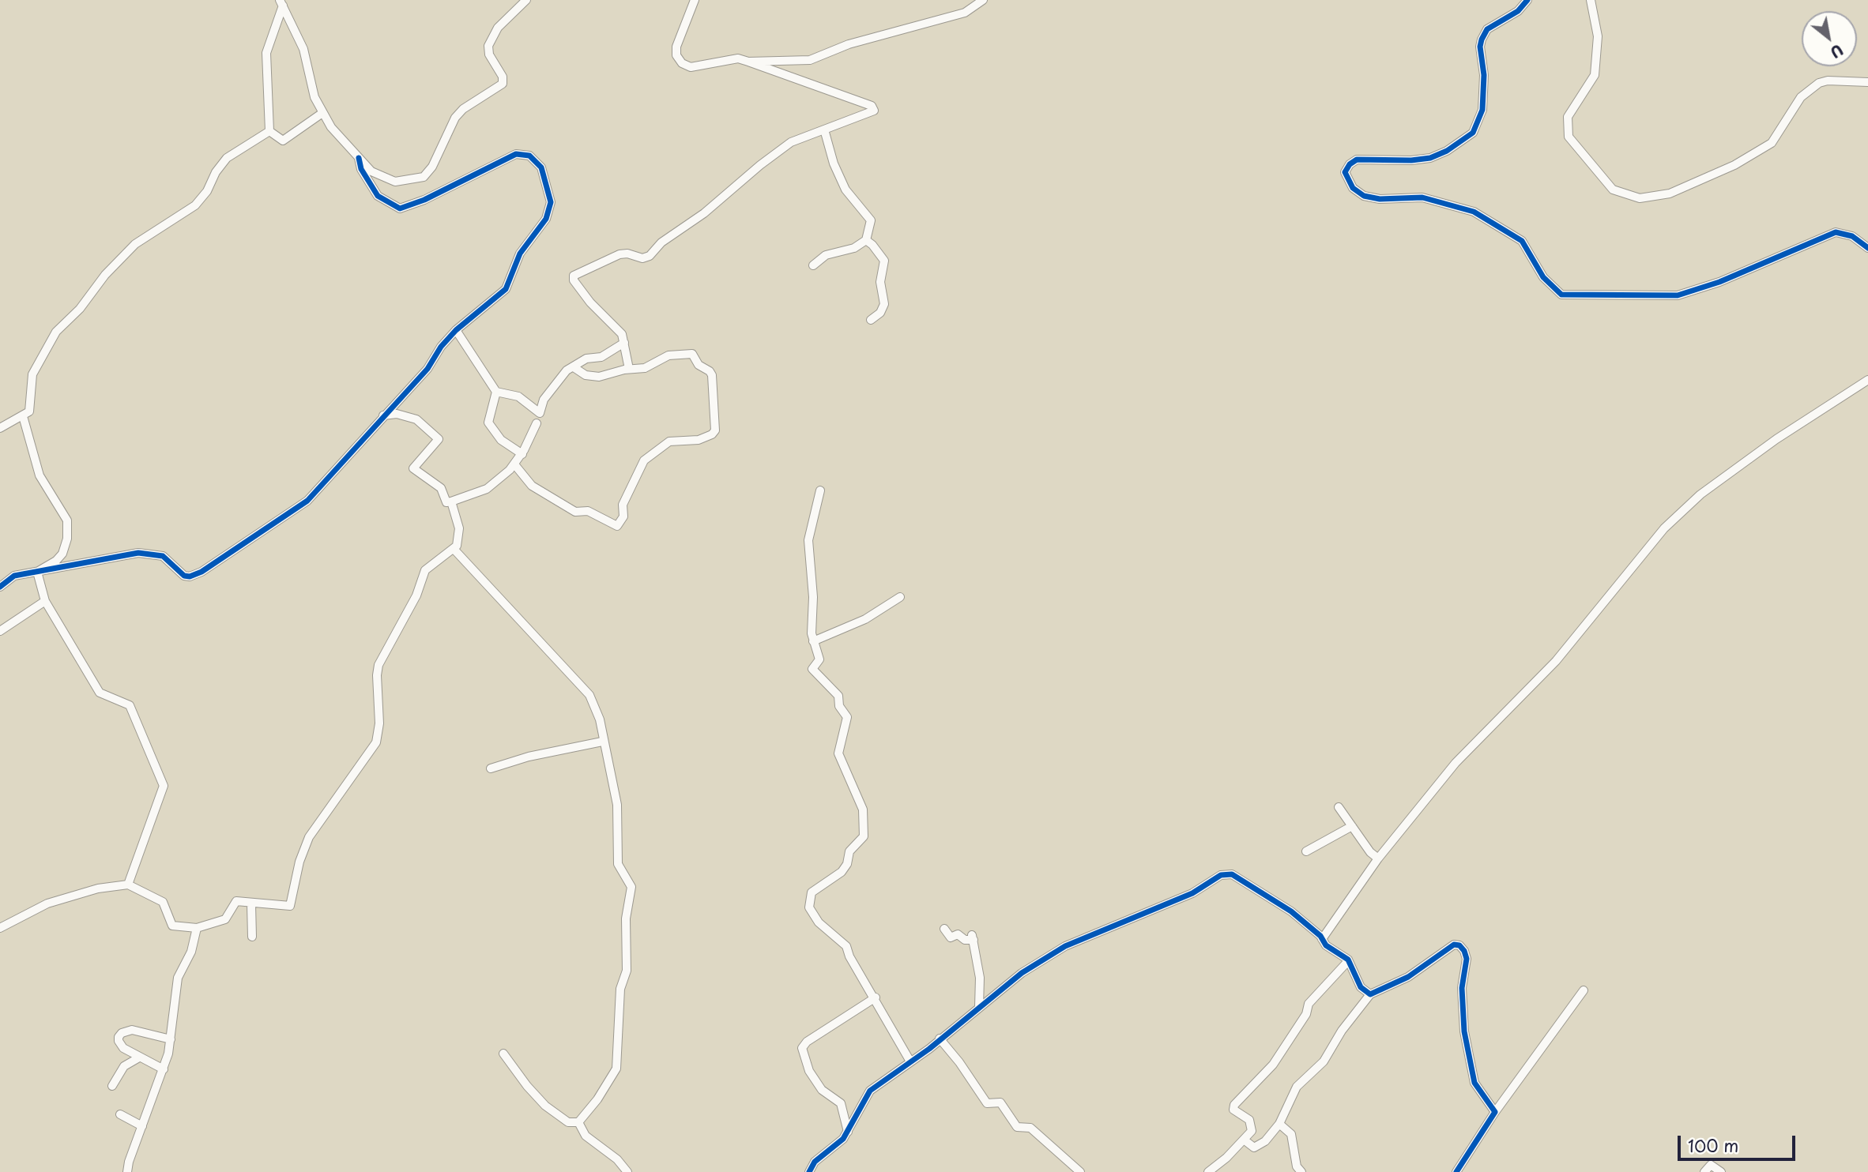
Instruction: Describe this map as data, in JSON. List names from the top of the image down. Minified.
{"scale_bar":"100 m","north":"bottom right"}
